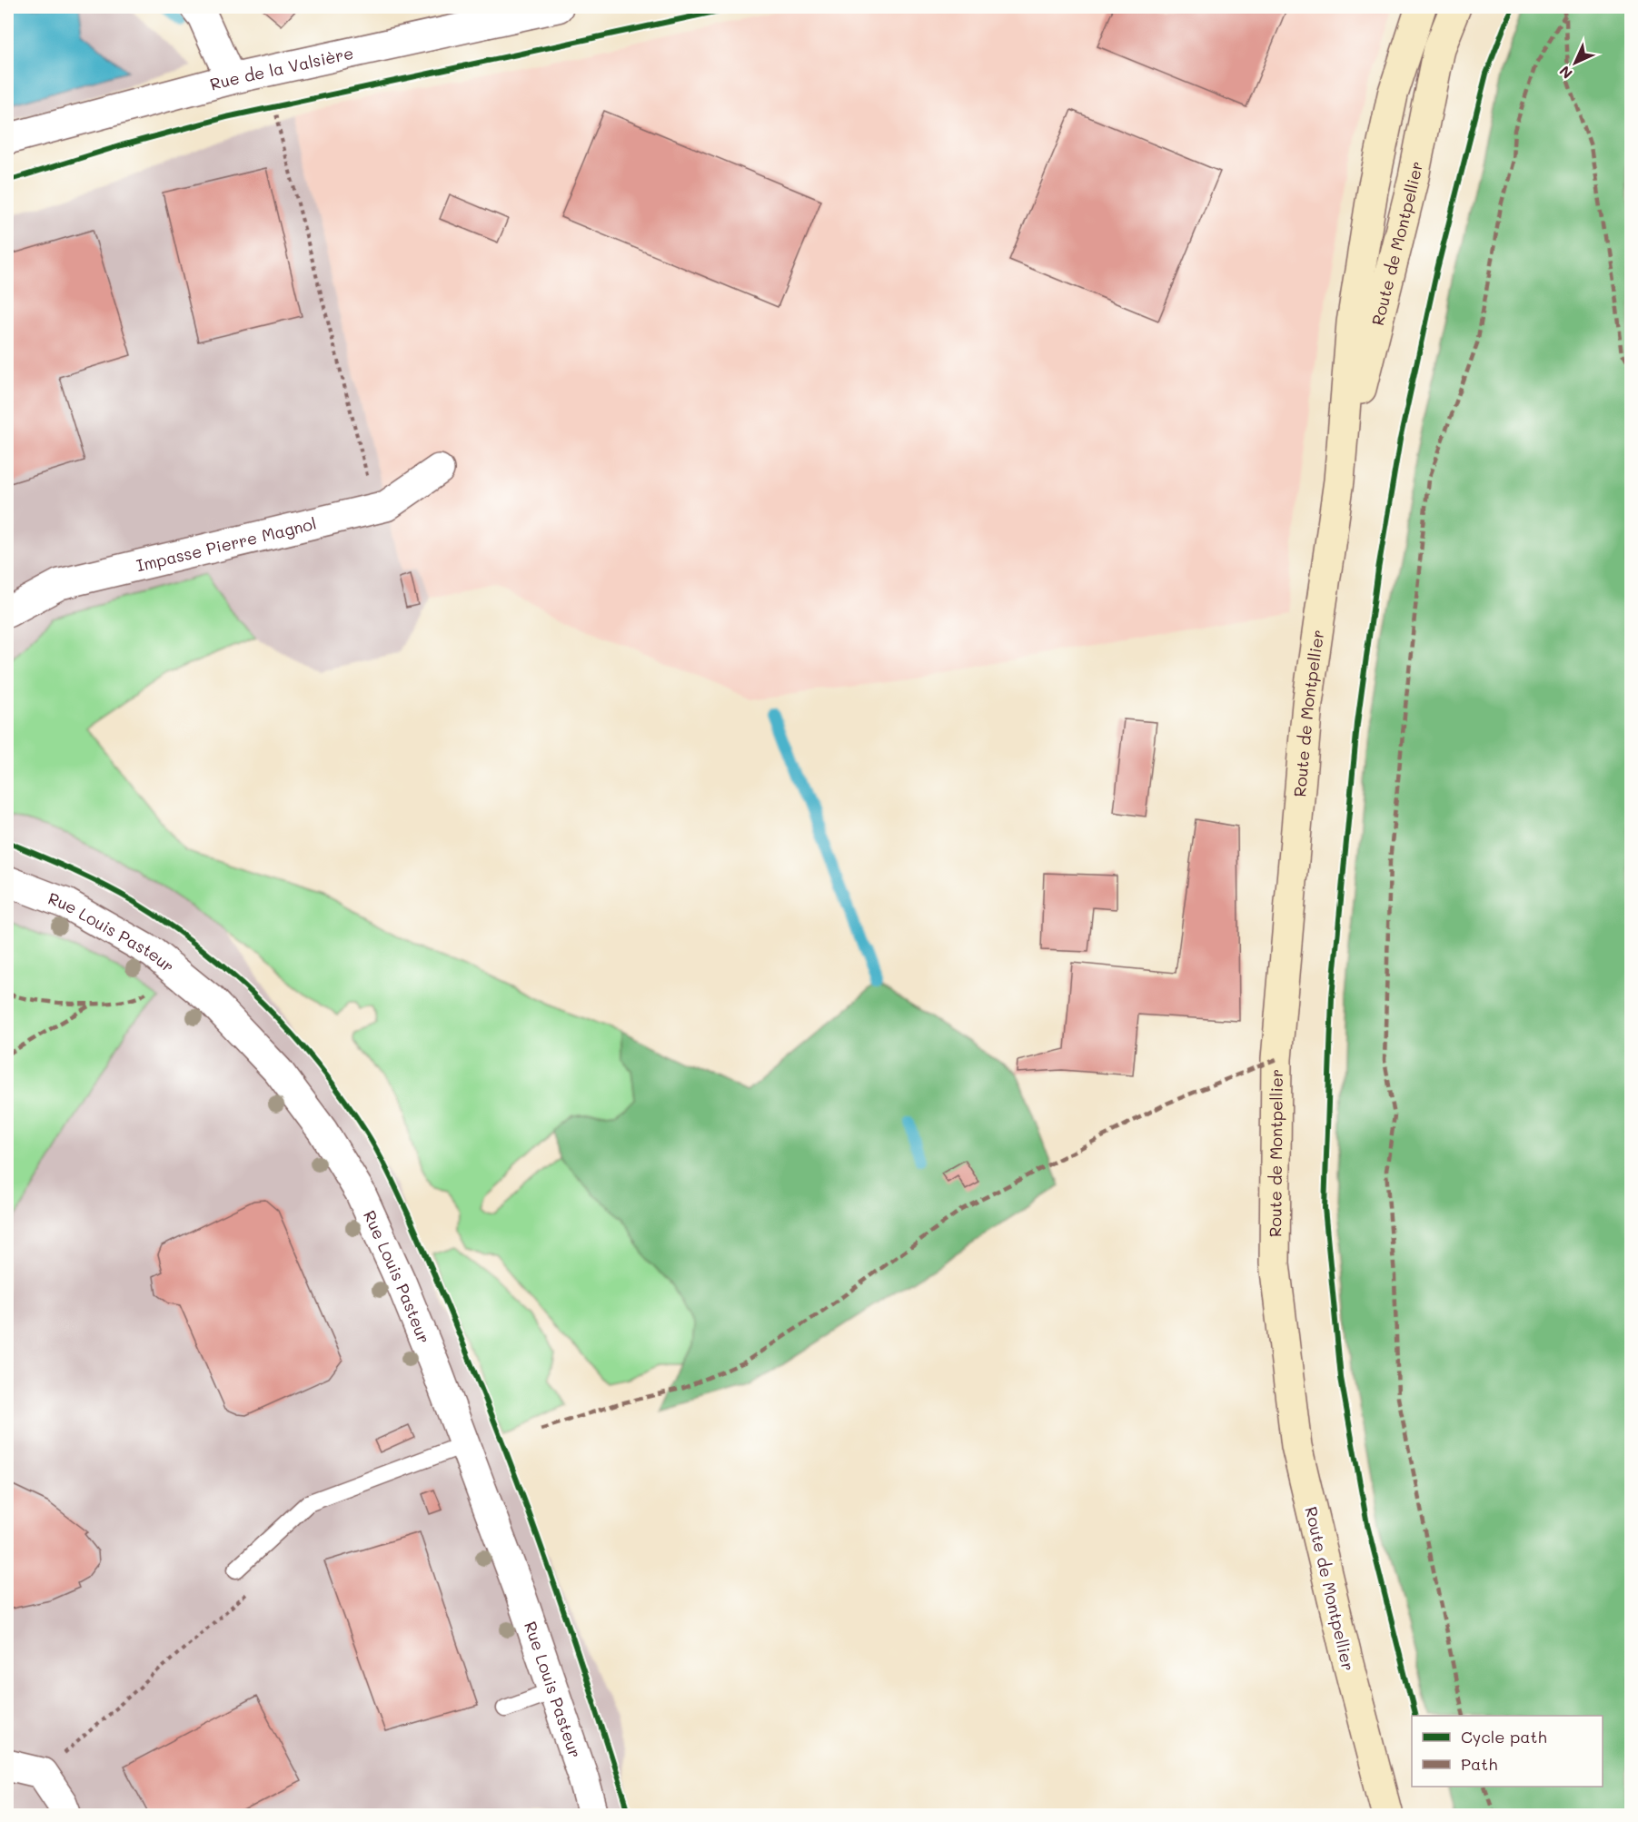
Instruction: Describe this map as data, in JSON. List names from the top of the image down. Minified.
{"streets":{"main road":["Route de Montpellier"],"street":["Rue de la Valsière","Impasse Pierre Magnol","Rue Louis Pasteur"]},"legend":["Cycle path","Path"],"north":"bottom left"}
